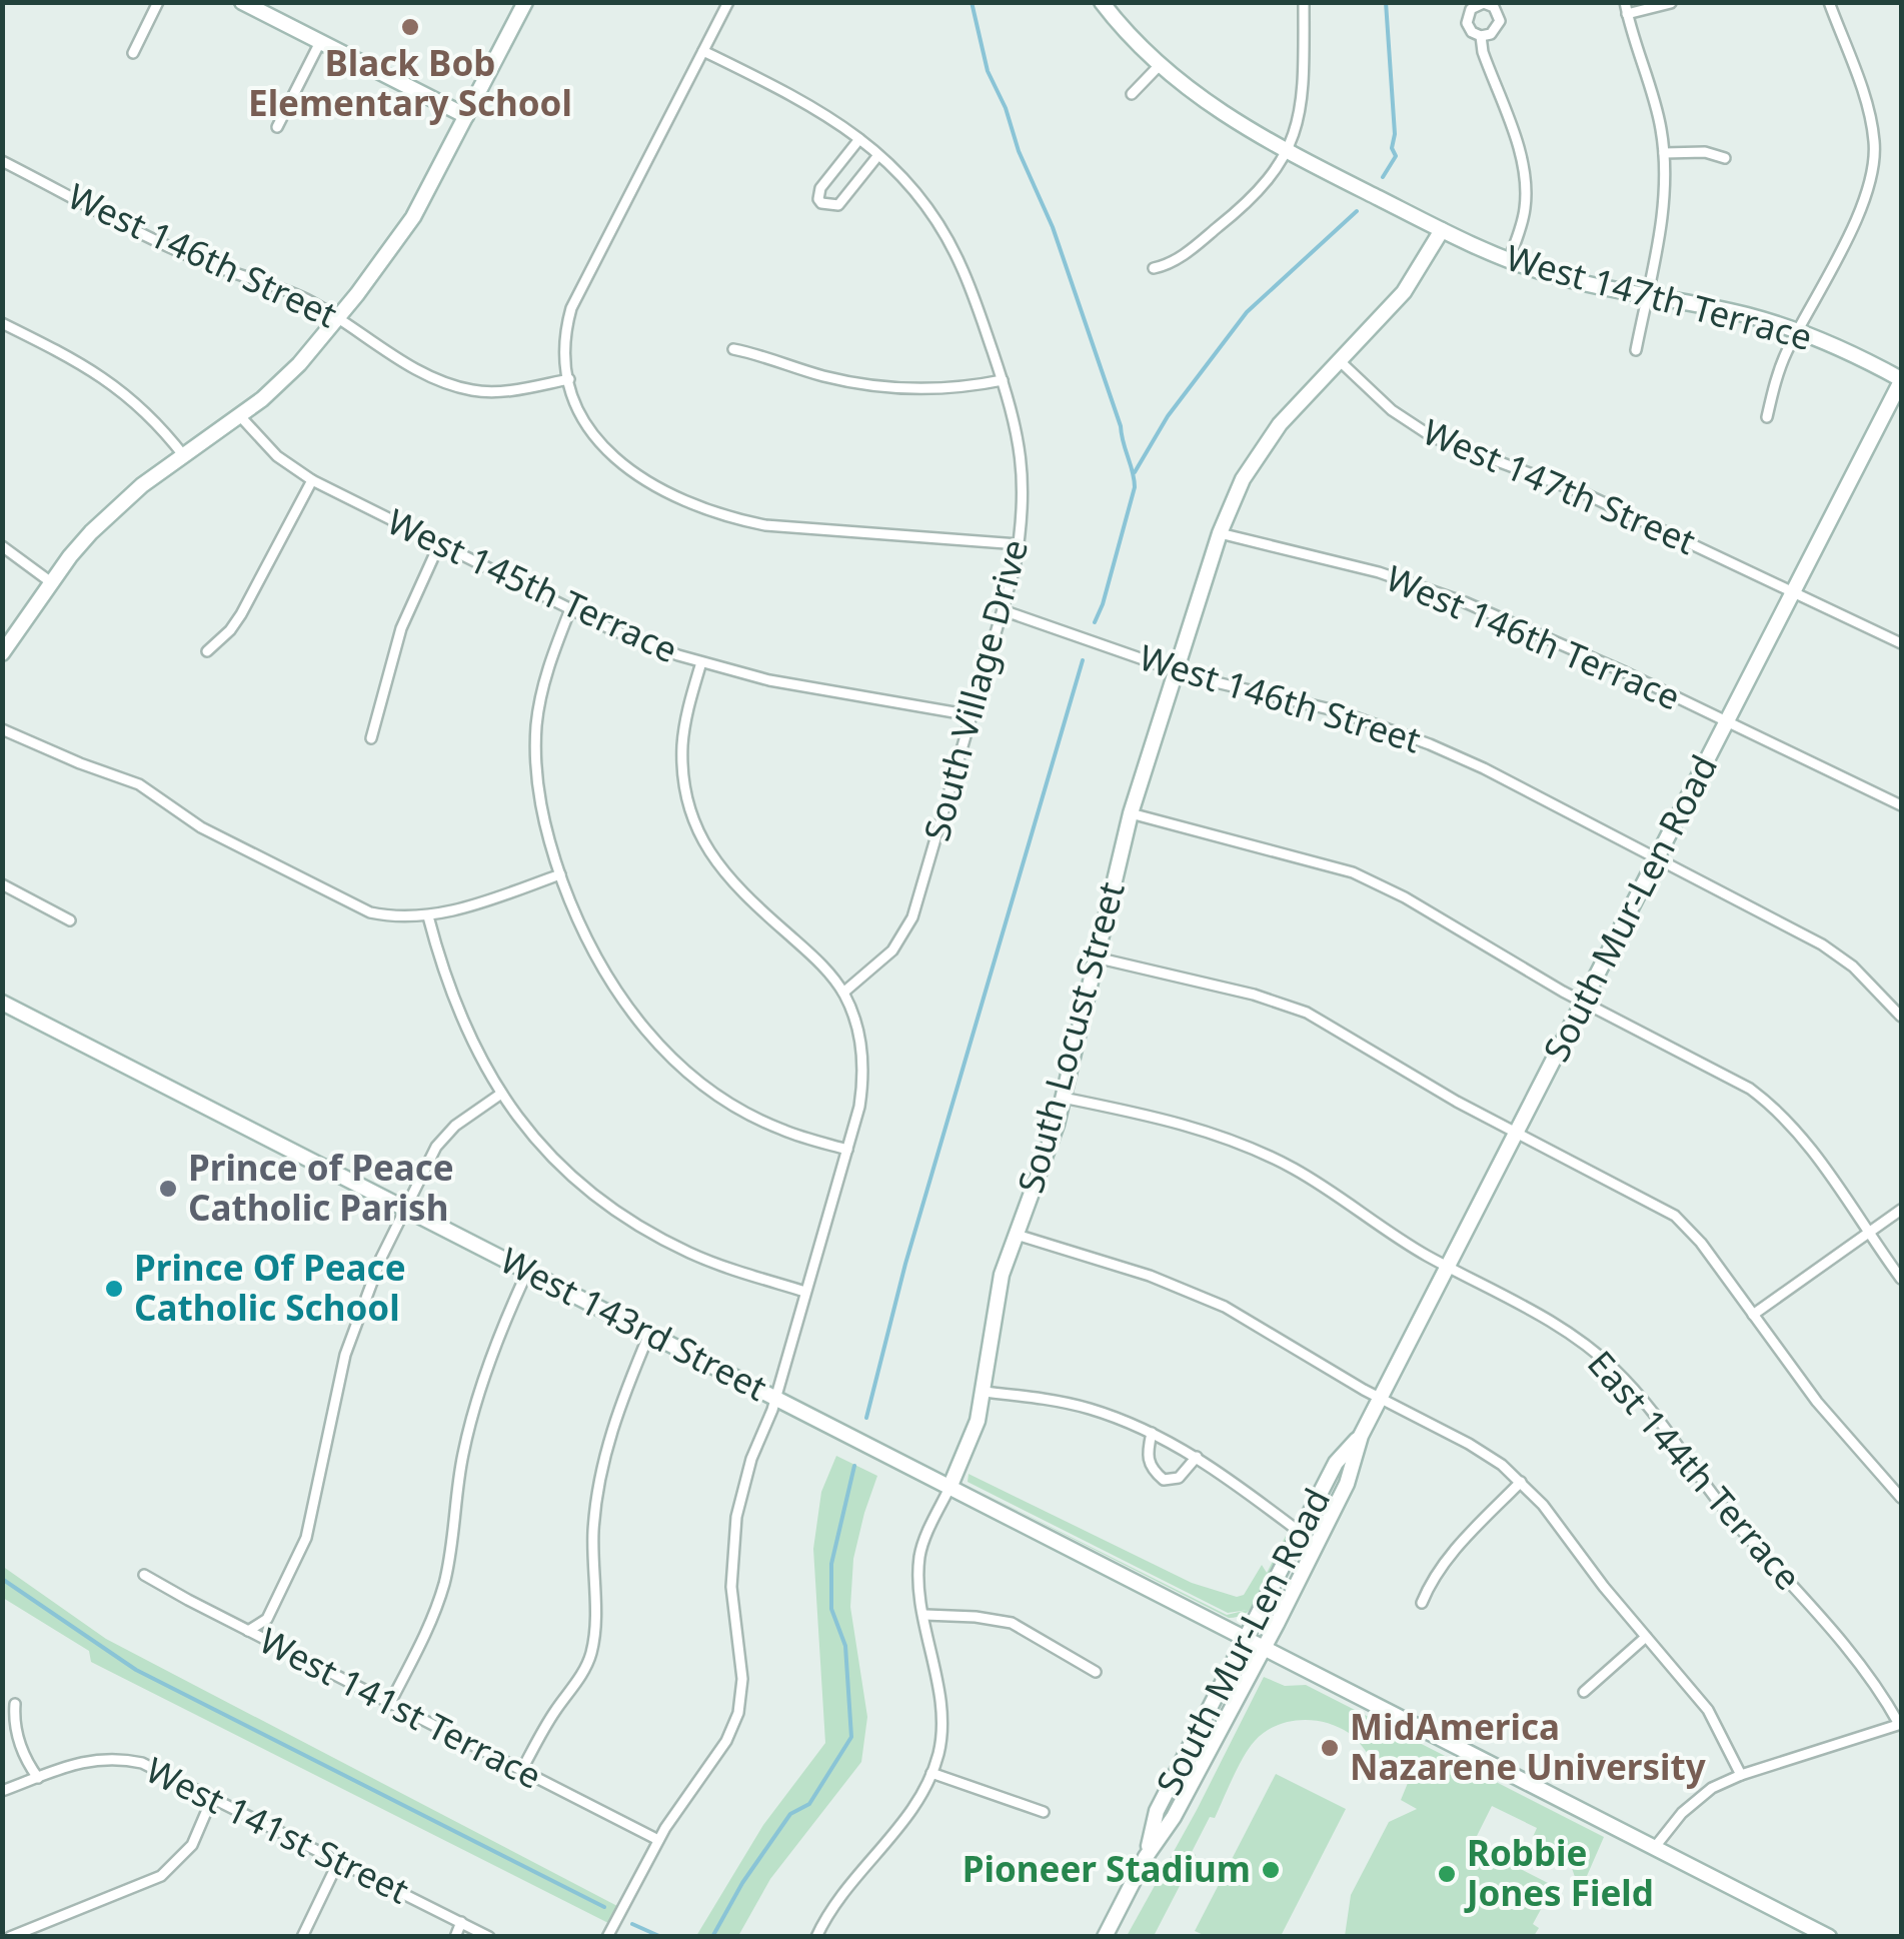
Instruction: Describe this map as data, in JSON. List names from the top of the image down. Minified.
{"streets":{"street":["West 146th Street","West 147th Terrace","West 147th Street","West 145th Terrace","West 146th Terrace","South Village Drive","South Mur-Len Road","South Locust Street","West 143rd Street","East 144th Terrace","West 141st Terrace","West 141st Street"]},"crossings":[["West 146th Street","South Village Drive"],["West 146th Street","South Mur-Len Road"],["West 146th Street","South Locust Street"],["West 147th Terrace","South Mur-Len Road"],["West 147th Terrace","South Locust Street"],["West 147th Street","South Mur-Len Road"],["West 147th Street","South Locust Street"],["West 145th Terrace","South Village Drive"],["West 146th Terrace","South Mur-Len Road"],["West 146th Terrace","South Locust Street"],["South Mur-Len Road","West 143rd Street"],["South Mur-Len Road","East 144th Terrace"],["South Locust Street","West 143rd Street"],["South Locust Street","East 144th Terrace"]],"places":["Black Bob Elementary School","Prince of Peace Catholic Parish","Prince Of Peace Catholic School","MidAmerica Nazarene University","Pioneer Stadium","Robbie Jones Field"]}
